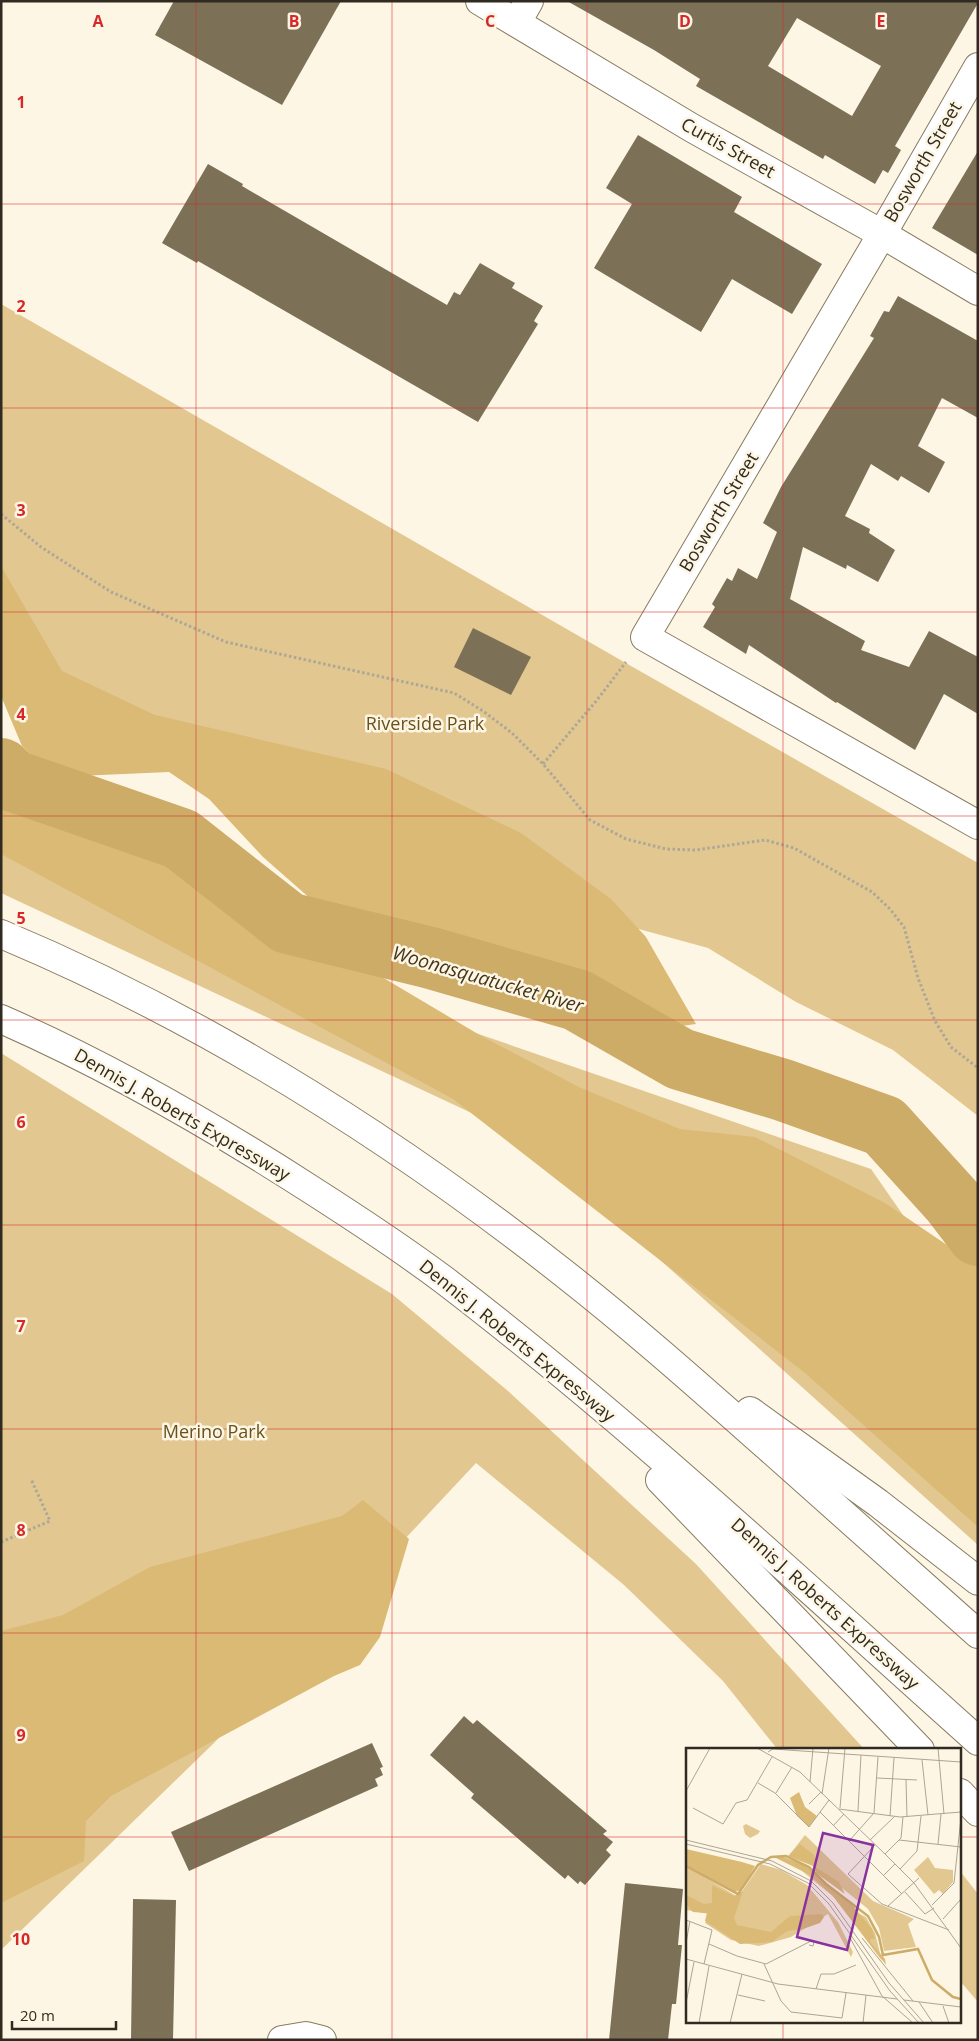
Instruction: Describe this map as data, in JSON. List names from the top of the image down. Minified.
{"streets":{"main road":["Curtis Street","Bosworth Street","Dennis J. Roberts Expressway"]},"crossings":[["Curtis Street","Bosworth Street"]],"water":["Woonasquatucket River"],"parks":["Riverside Park","Merino Park"],"scale_bar":"20 m","grid":{"columns":["A","B","C","D","E"],"rows":["1","2","3","4","5","6","7","8","9","10"]}}
